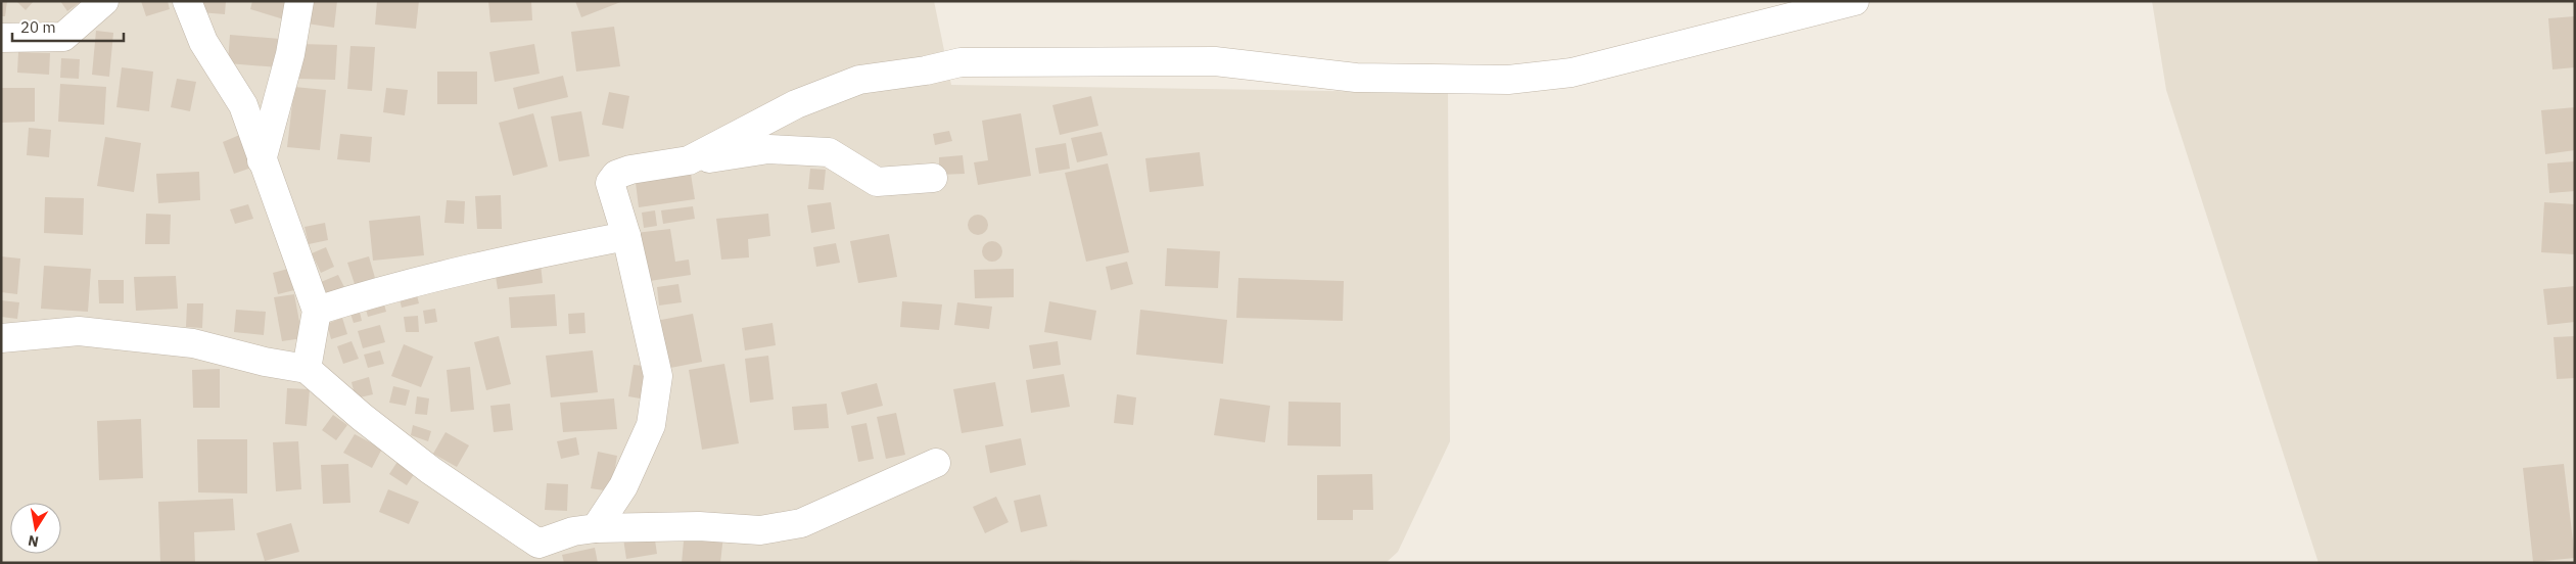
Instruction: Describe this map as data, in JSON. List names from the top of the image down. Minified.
{"scale_bar":"20 m","north":"bottom"}
